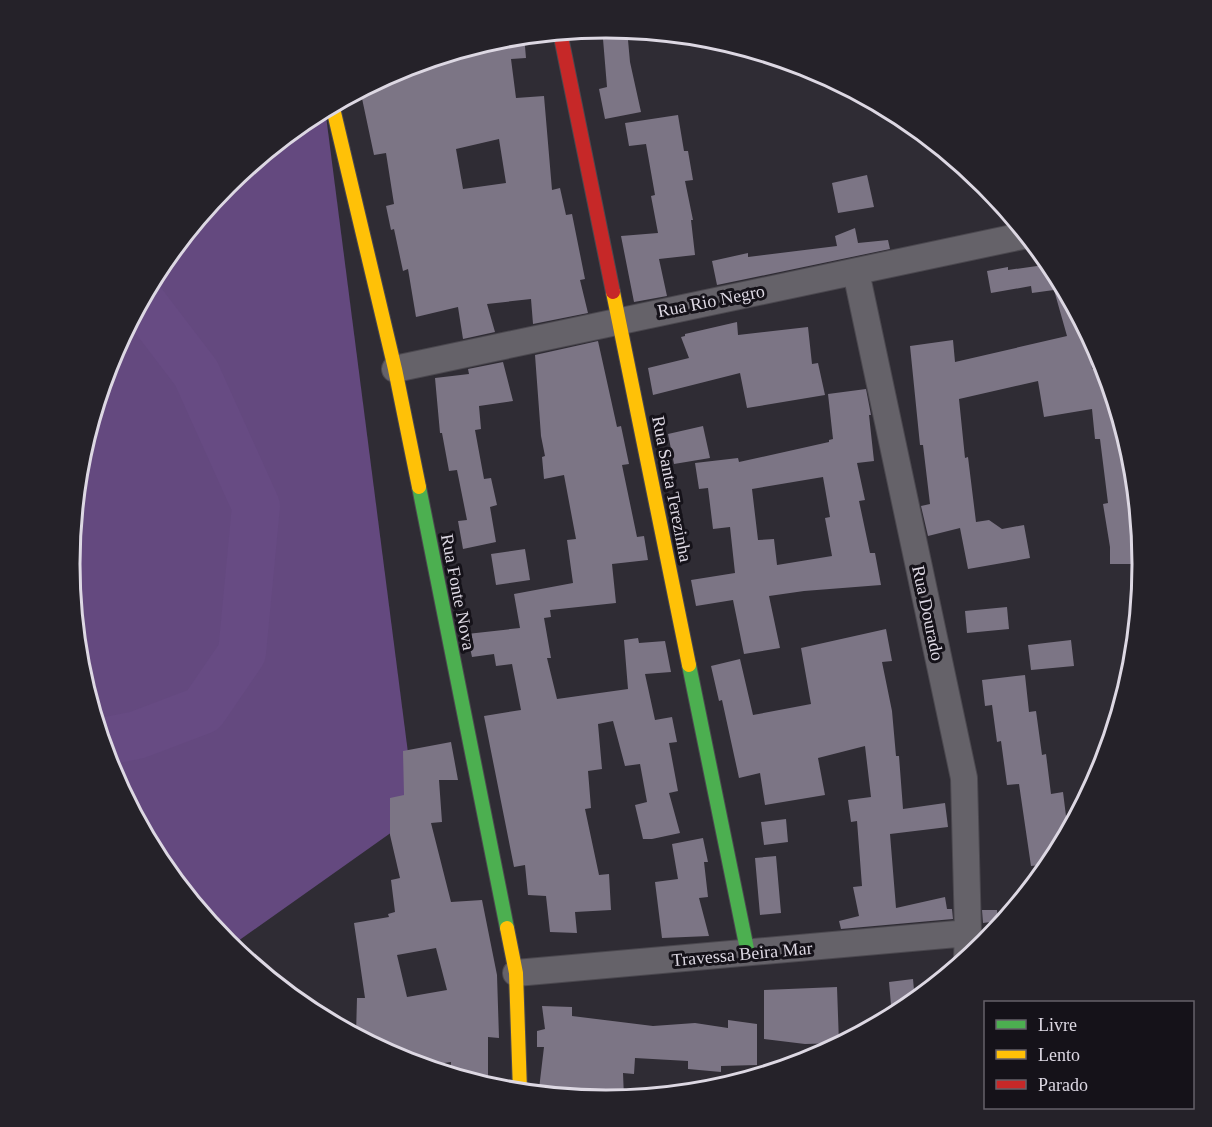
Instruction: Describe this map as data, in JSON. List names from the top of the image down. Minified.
{"streets":{"street":["Rua Rio Negro","Rua Santa Terezinha","Rua Fonte Nova","Rua Dourado","Travessa Beira Mar"]},"crossings":[["Rua Rio Negro","Rua Santa Terezinha"],["Rua Rio Negro","Rua Fonte Nova"],["Rua Rio Negro","Rua Dourado"],["Rua Santa Terezinha","Travessa Beira Mar"],["Rua Fonte Nova","Travessa Beira Mar"],["Rua Dourado","Travessa Beira Mar"]],"legend":["Livre","Lento","Parado"]}
